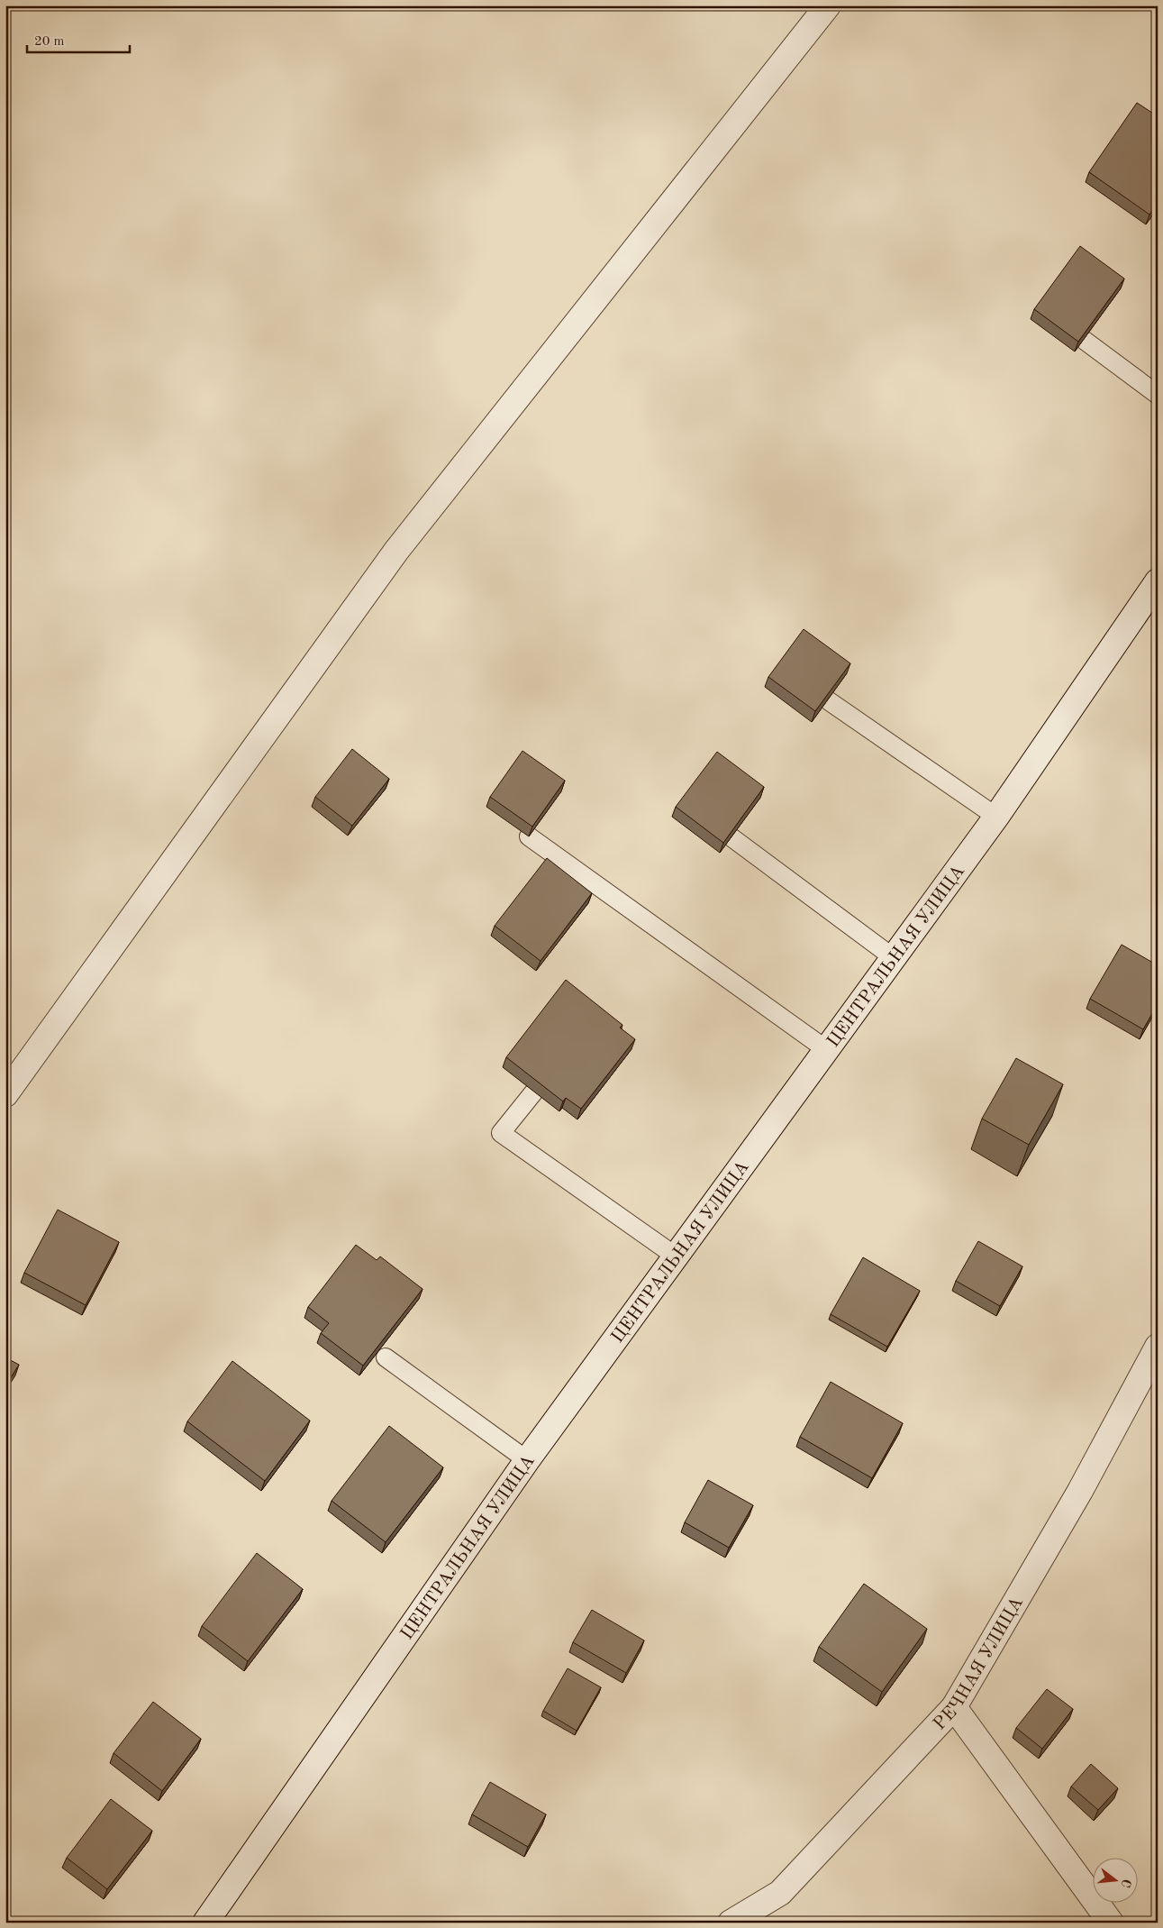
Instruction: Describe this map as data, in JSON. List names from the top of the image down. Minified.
{"streets":{"street":["ЦЕНТРАЛЬНАЯ УЛИЦА","РЕЧНАЯ УЛИЦА"]},"scale_bar":"20 m","north":"right"}
